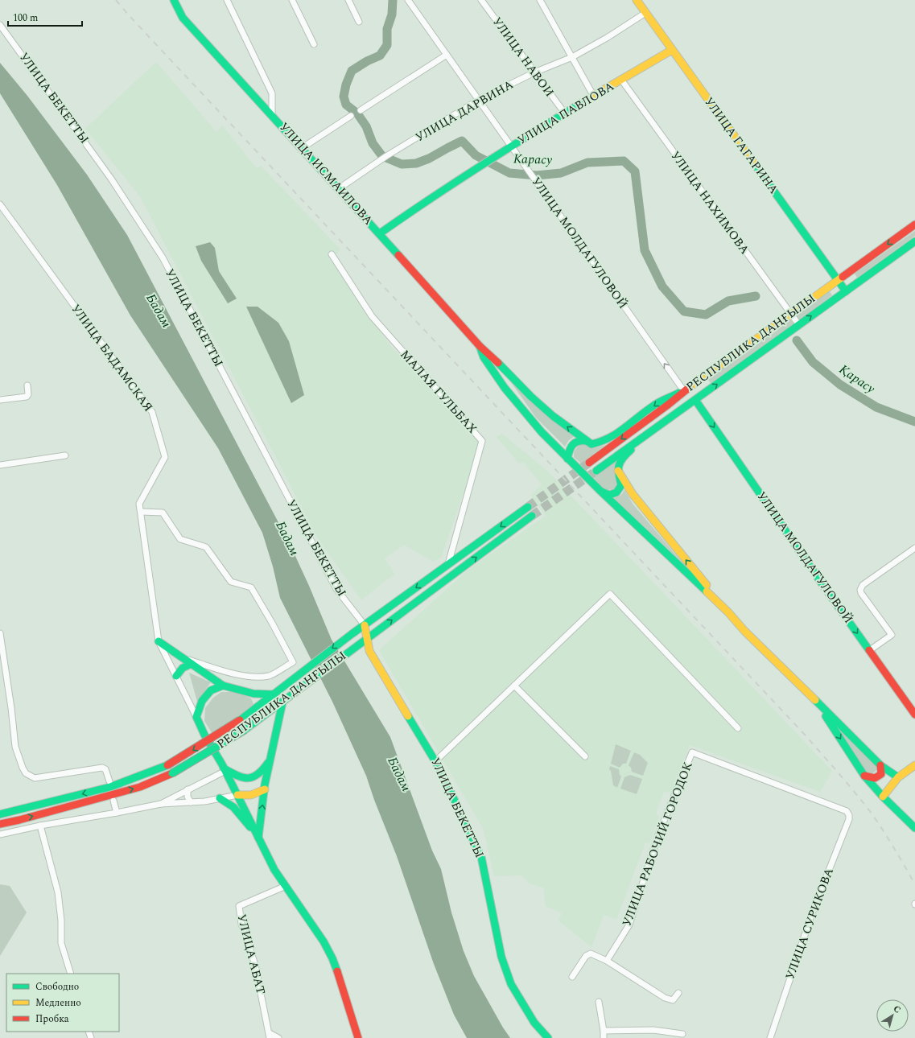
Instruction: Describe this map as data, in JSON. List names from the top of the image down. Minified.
{"streets":{"main road":["УЛИЦА БЕКЕТТЫ","УЛИЦА ПАВЛОВА","УЛИЦА ГАГАРИНА","УЛИЦА ИСМАИЛОВА","УЛИЦА МОЛДАГУЛОВОЙ","РЕСПУБЛИКА ДАҢҒЫЛЫ"],"street":["УЛИЦА НАВОИ","УЛИЦА ДАРВИНА","УЛИЦА НАХИМОВА","УЛИЦА БАДАМСКАЯ","МАЛАЯ ГУЛЬБАХ","УЛИЦА РАБОЧИЙ ГОРОДОК","УЛИЦА СУРИКОВА","УЛИЦА АБАТ"]},"crossings":[["УЛИЦА НАВОИ","УЛИЦА ДАРВИНА"],["УЛИЦА НАВОИ","УЛИЦА ПАВЛОВА"],["УЛИЦА БЕКЕТТЫ","РЕСПУБЛИКА ДАҢҒЫЛЫ"],["УЛИЦА ДАРВИНА","УЛИЦА ГАГАРИНА"],["УЛИЦА ДАРВИНА","УЛИЦА ИСМАИЛОВА"],["УЛИЦА ДАРВИНА","УЛИЦА МОЛДАГУЛОВОЙ"],["УЛИЦА ПАВЛОВА","УЛИЦА ГАГАРИНА"],["УЛИЦА ПАВЛОВА","УЛИЦА ИСМАИЛОВА"],["УЛИЦА ПАВЛОВА","УЛИЦА НАХИМОВА"],["УЛИЦА ПАВЛОВА","УЛИЦА МОЛДАГУЛОВОЙ"],["УЛИЦА ГАГАРИНА","РЕСПУБЛИКА ДАҢҒЫЛЫ"],["УЛИЦА НАХИМОВА","РЕСПУБЛИКА ДАҢҒЫЛЫ"],["УЛИЦА МОЛДАГУЛОВОЙ","РЕСПУБЛИКА ДАҢҒЫЛЫ"],["РЕСПУБЛИКА ДАҢҒЫЛЫ","МАЛАЯ ГУЛЬБАХ"],["УЛИЦА РАБОЧИЙ ГОРОДОК","УЛИЦА СУРИКОВА"]],"water":["Карасу","Бадам","Қарасу"],"legend":["Свободно","Медленно","Пробка"],"scale_bar":"100 m","north":"top right"}
